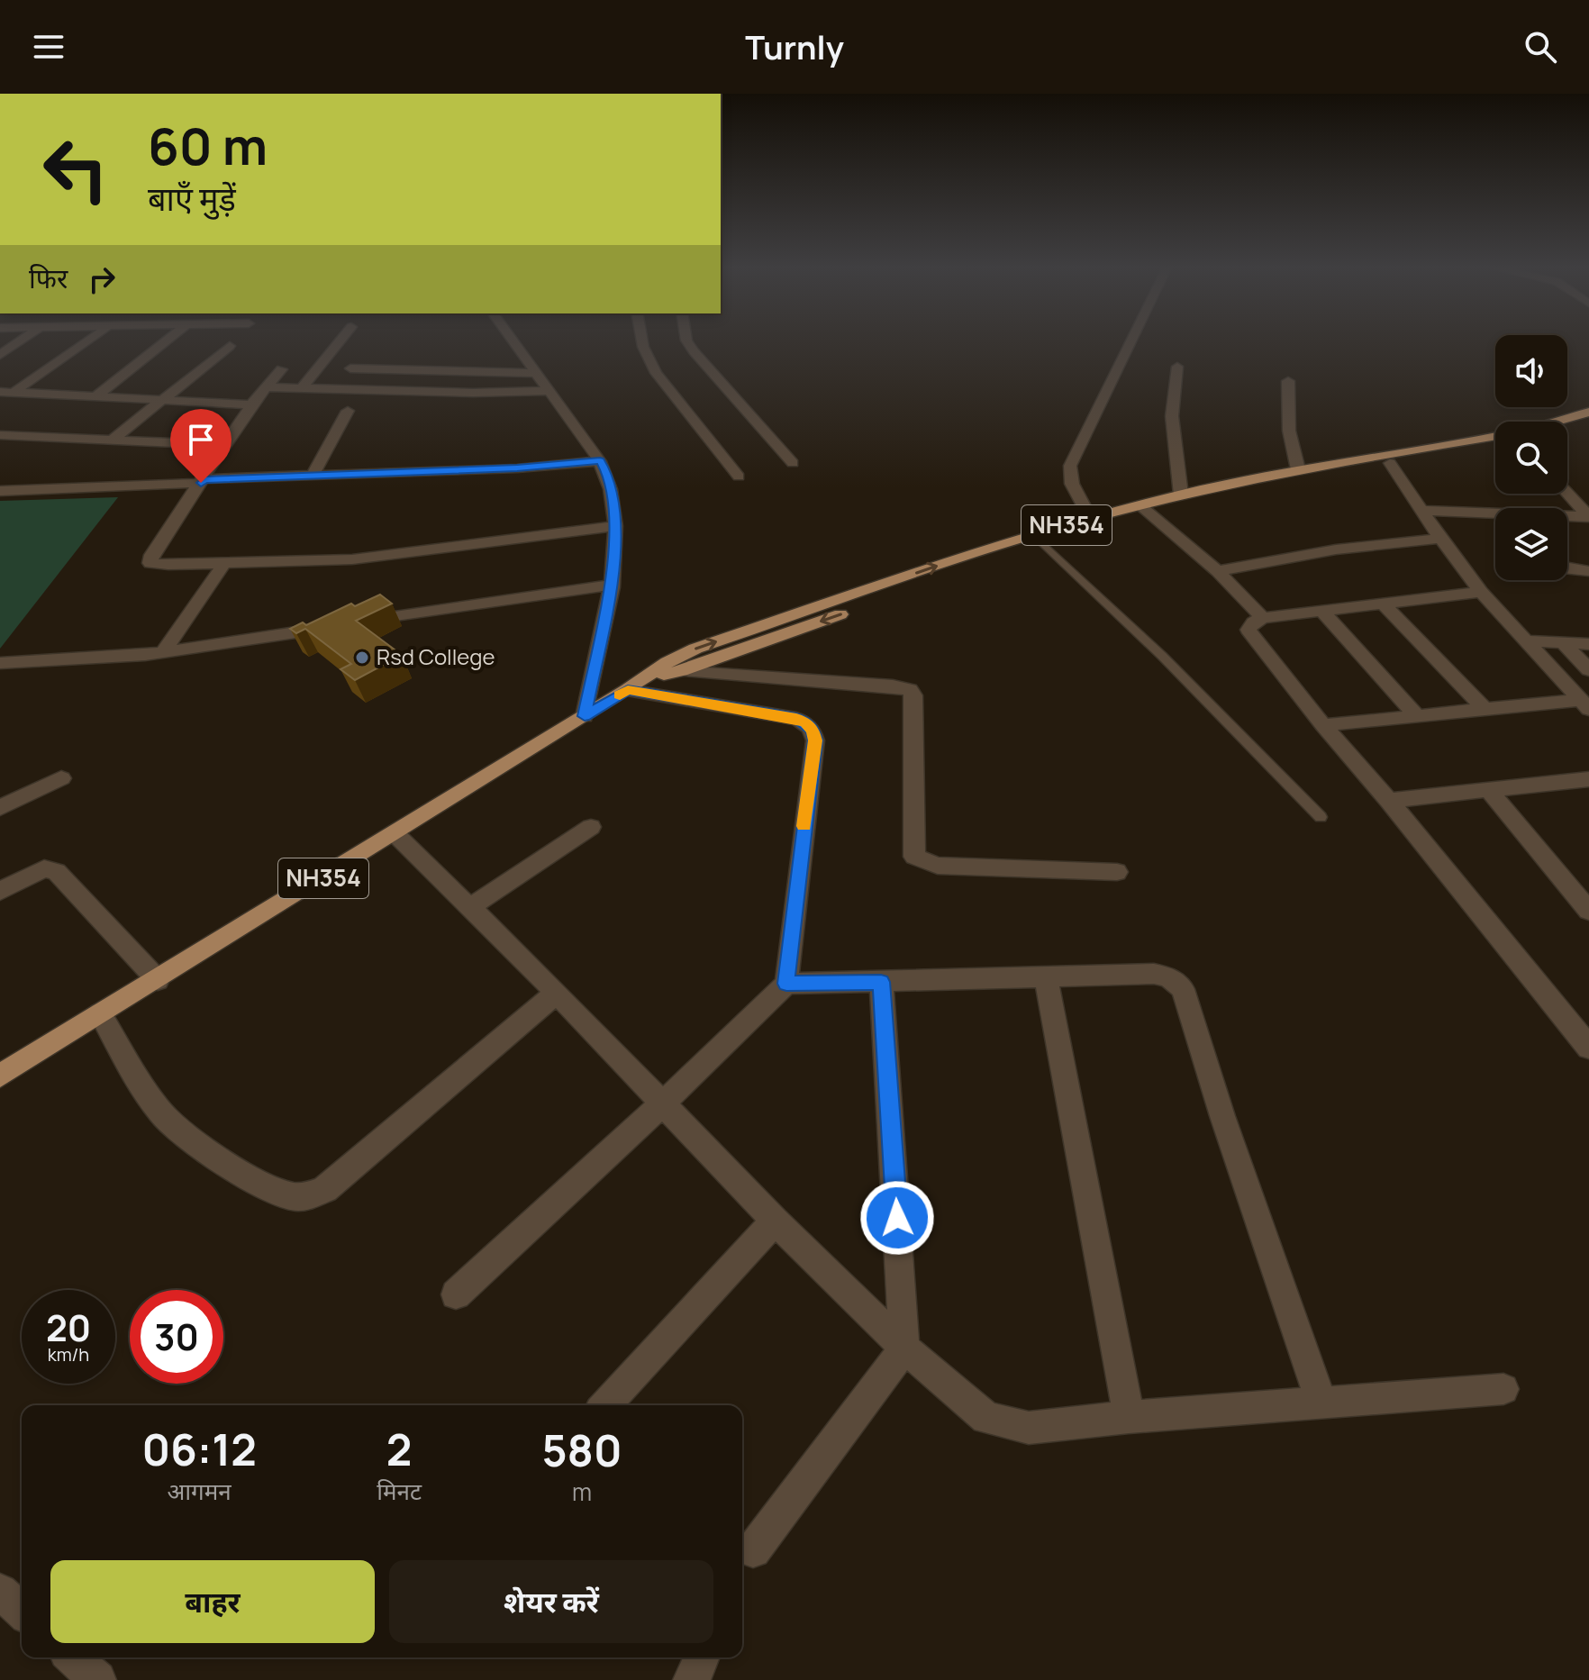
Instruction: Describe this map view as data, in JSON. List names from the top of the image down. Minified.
{"streets":{"highway":["NH354"]},"places":["Rsd College"],"page":{"header":"Turnly","turn":["60 m","बाएँ मुड़ें"],"then":"फिर","speed":"20 km/h","limit":"30","eta":["06:12","आगमन","2","मिनट","580","m"],"buttons":["बाहर","शेयर करें"]}}
